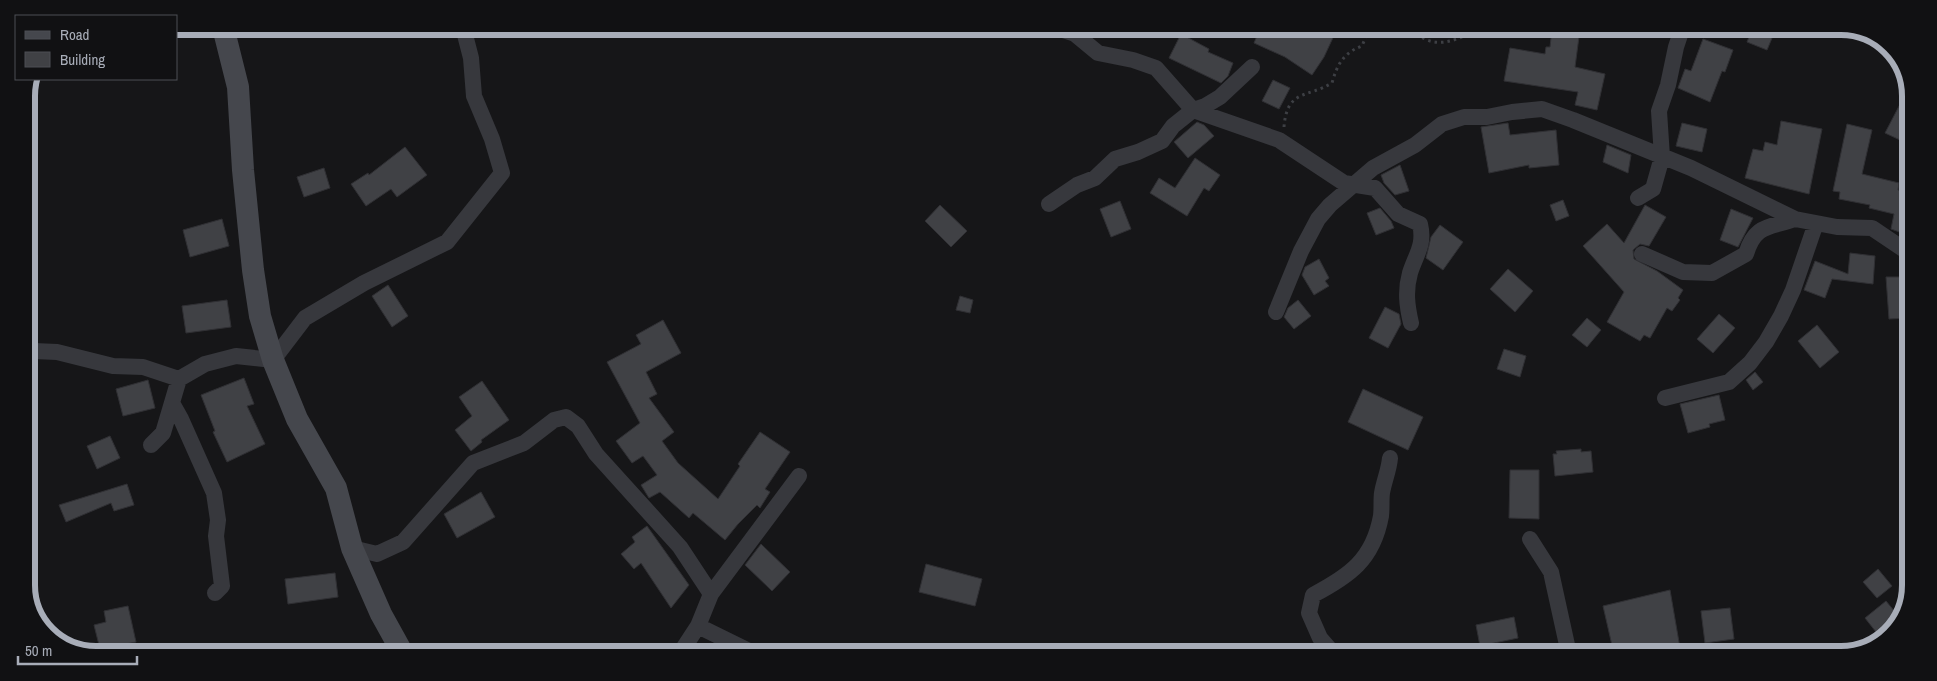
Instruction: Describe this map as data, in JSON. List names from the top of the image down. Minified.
{"legend":["Road","Building"],"scale_bar":"50 m"}
